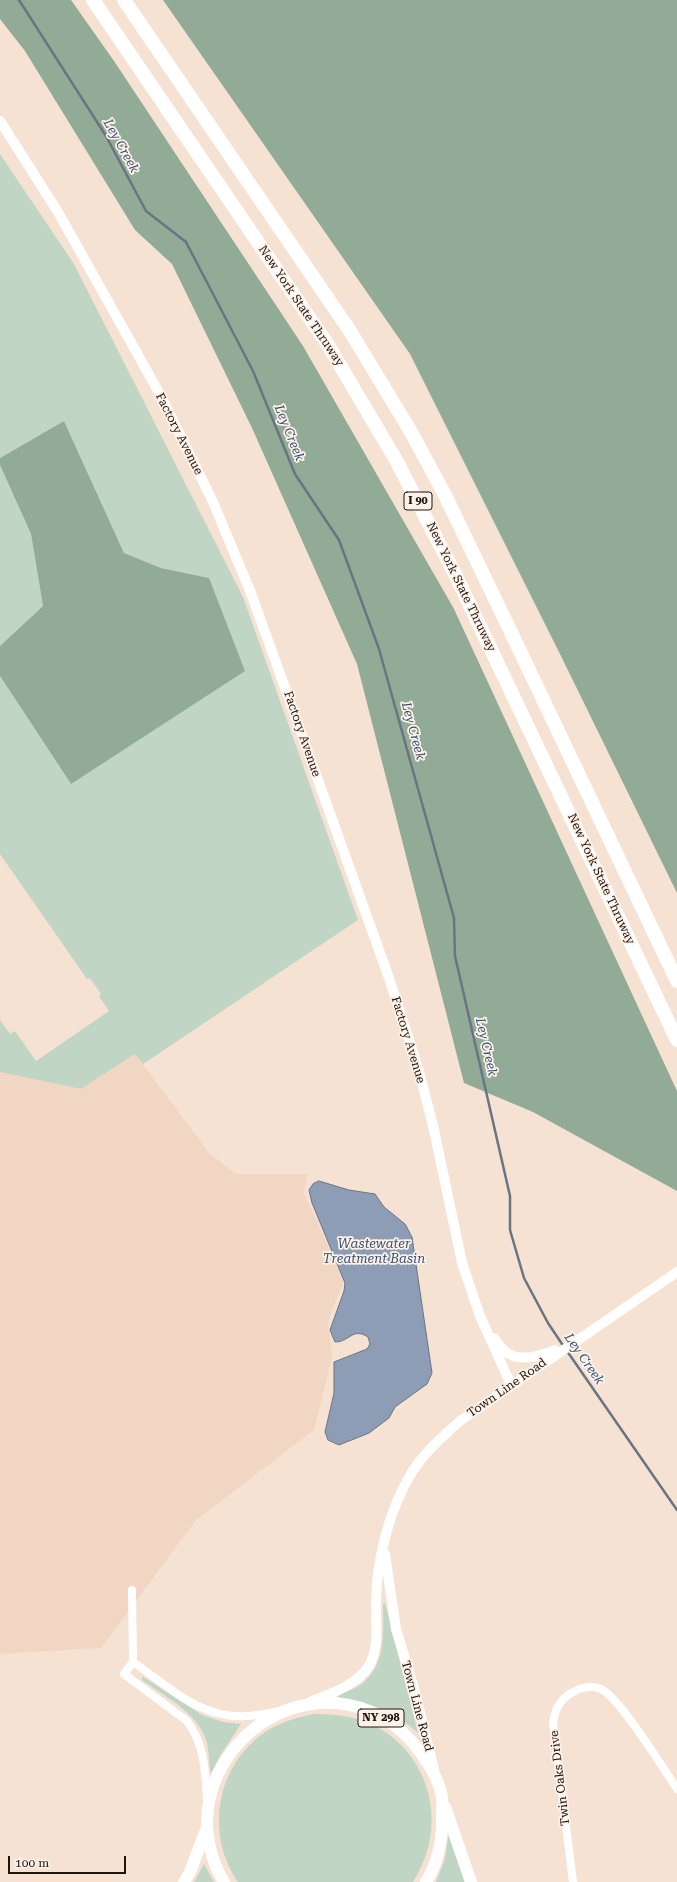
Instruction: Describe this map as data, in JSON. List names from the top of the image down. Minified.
{"streets":{"highway":["New York State Thruway","I 90"],"main road":["NY 298"],"street":["Factory Avenue","Town Line Road","Twin Oaks Drive"]},"crossings":[["Factory Avenue","Town Line Road"],["Town Line Road","NY 298"]],"water":["Ley Creek","Wastewater Treatment Basin"],"scale_bar":"100 m"}
